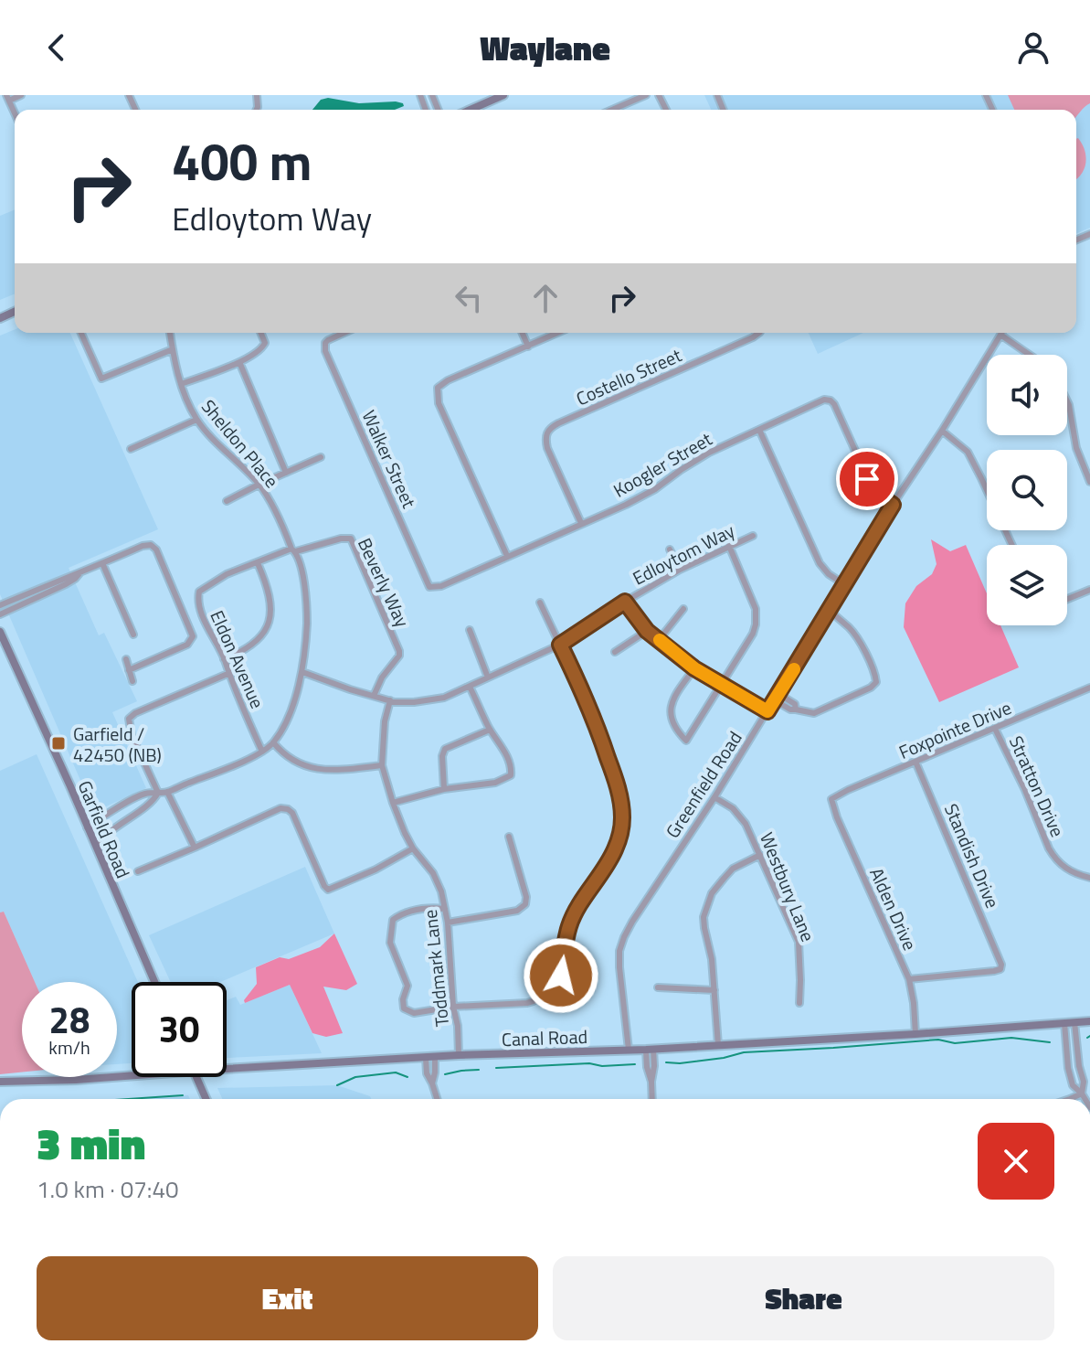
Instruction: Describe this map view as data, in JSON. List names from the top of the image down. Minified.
{"streets":{"street":["Costello Street","Sheldon Place","Walker Street","Koogler Street","Edloytom Way","Beverly Way","Eldon Avenue","Foxpointe Drive","Greenfield Road","Stratton Drive","Garfield Road","Standish Drive","Westbury Lane","Alden Drive","Toddmark Lane","Canal Road"]},"crossings":[["Costello Street","Koogler Street"],["Sheldon Place","Beverly Way"],["Sheldon Place","Eldon Avenue"],["Walker Street","Koogler Street"],["Koogler Street","Greenfield Road"],["Edloytom Way","Beverly Way"],["Beverly Way","Eldon Avenue"],["Foxpointe Drive","Stratton Drive"],["Foxpointe Drive","Standish Drive"],["Foxpointe Drive","Alden Drive"],["Greenfield Road","Westbury Lane"],["Greenfield Road","Canal Road"],["Standish Drive","Alden Drive"],["Alden Drive","Canal Road"],["Toddmark Lane","Canal Road"]],"places":{"transit":["Garfield / 42450 (NB)"]},"page":{"header":"Waylane","turn":["400 m","Edloytom Way"],"speed":"28 km/h","limit":"30","heading":["3 min","1.0 km · 07:40"],"buttons":["Exit","Share"]}}
